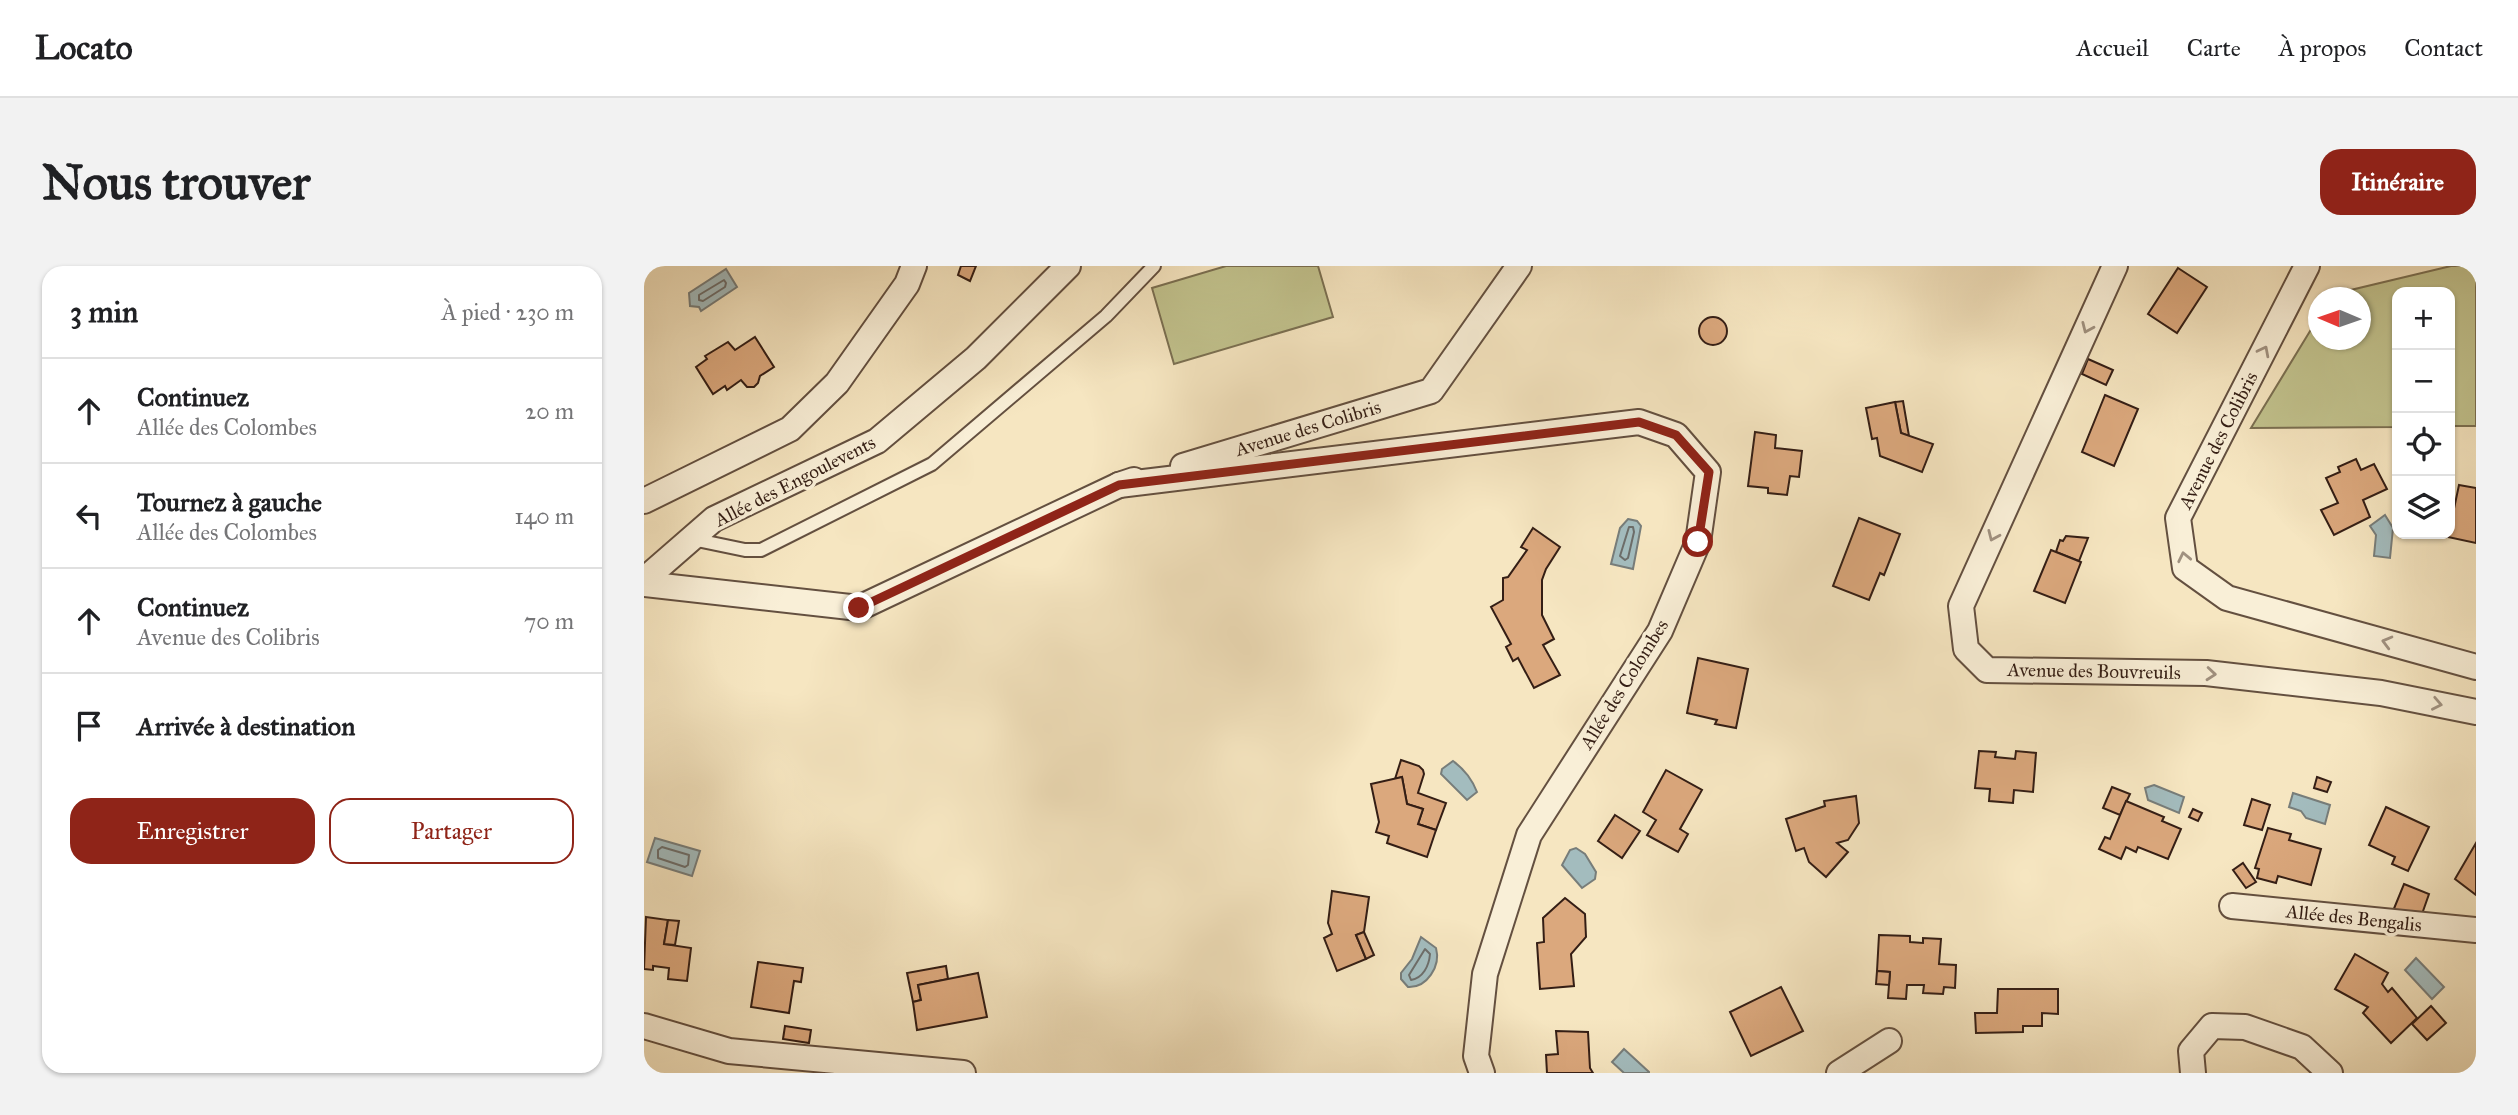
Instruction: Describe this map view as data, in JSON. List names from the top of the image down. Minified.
{"streets":{"street":["Avenue des Colibris","Allée des Engoulevents","Avenue des Bouvreuils","Allée des Colombes","Allée des Bengalis"]},"crossings":[["Avenue des Colibris","Allée des Engoulevents"],["Avenue des Colibris","Allée des Colombes"]],"north":"left","page":{"header":"Locato","nav":["Accueil","Carte","À propos","Contact"],"buttons":["Itinéraire",["Enregistrer","Partager"]],"title":"Nous trouver","heading":["3 min","À pied · 230 m"],"map_buttons":["+","−"],"list":[["Continuez","Allée des Colombes","20 m"],["Tournez à gauche","Allée des Colombes","140 m"],["Continuez","Avenue des Colibris","70 m"],"Arrivée à destination"]}}
